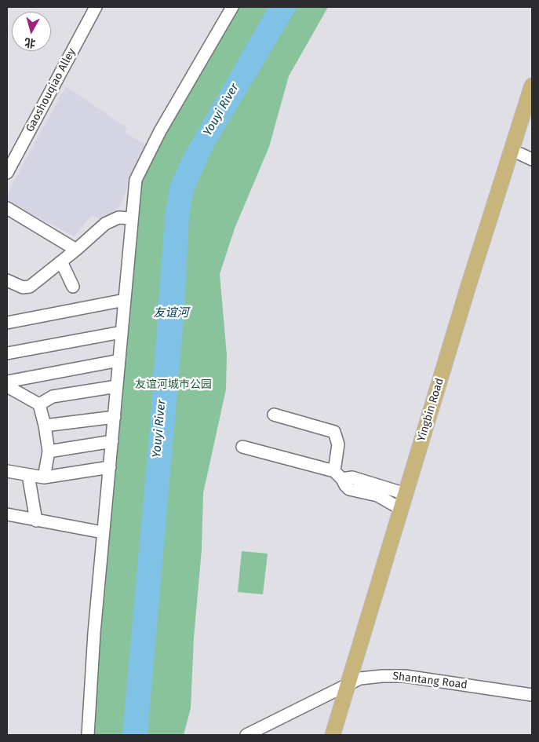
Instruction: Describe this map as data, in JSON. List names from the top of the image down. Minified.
{"streets":{"main road":["Yingbin Road"],"street":["Gaoshouqiao Alley","Shantang Road"]},"crossings":[["Yingbin Road","Shantang Road"]],"water":["Youyi River","友谊河"],"parks":["友谊河城市公园"],"north":"bottom"}
